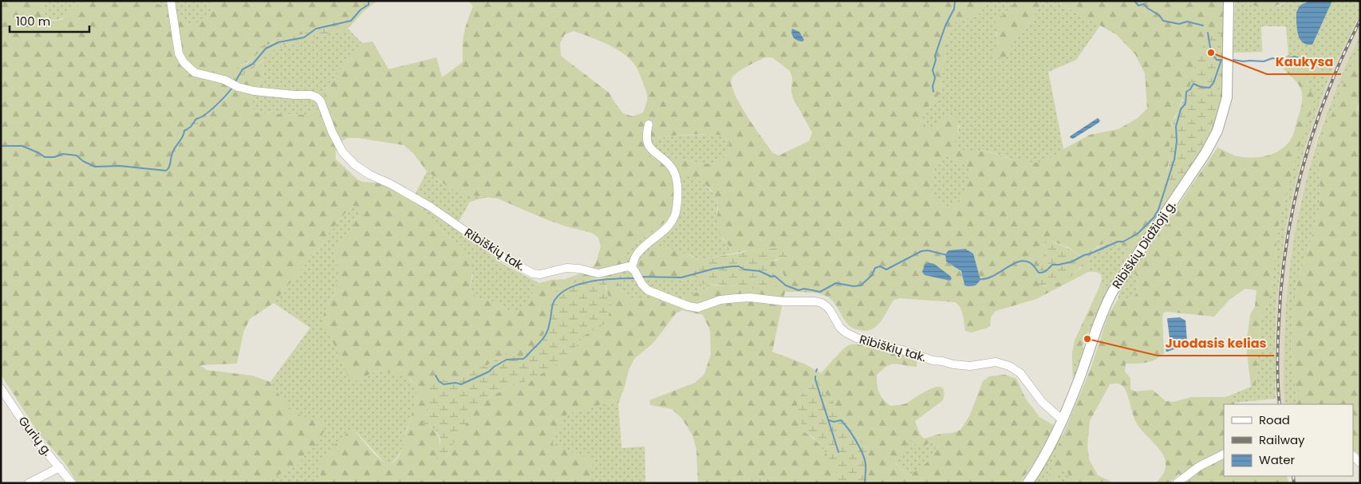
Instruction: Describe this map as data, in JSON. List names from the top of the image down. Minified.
{"streets":{"main road":["Ribiškių Didžioji g."],"street":["Ribiškių tak.","Gurių g."]},"crossings":[["Ribiškių Didžioji g.","Ribiškių tak."]],"places":["Kaukysa","Juodasis kelias"],"legend":["Road","Railway","Water"],"scale_bar":"100 m"}
